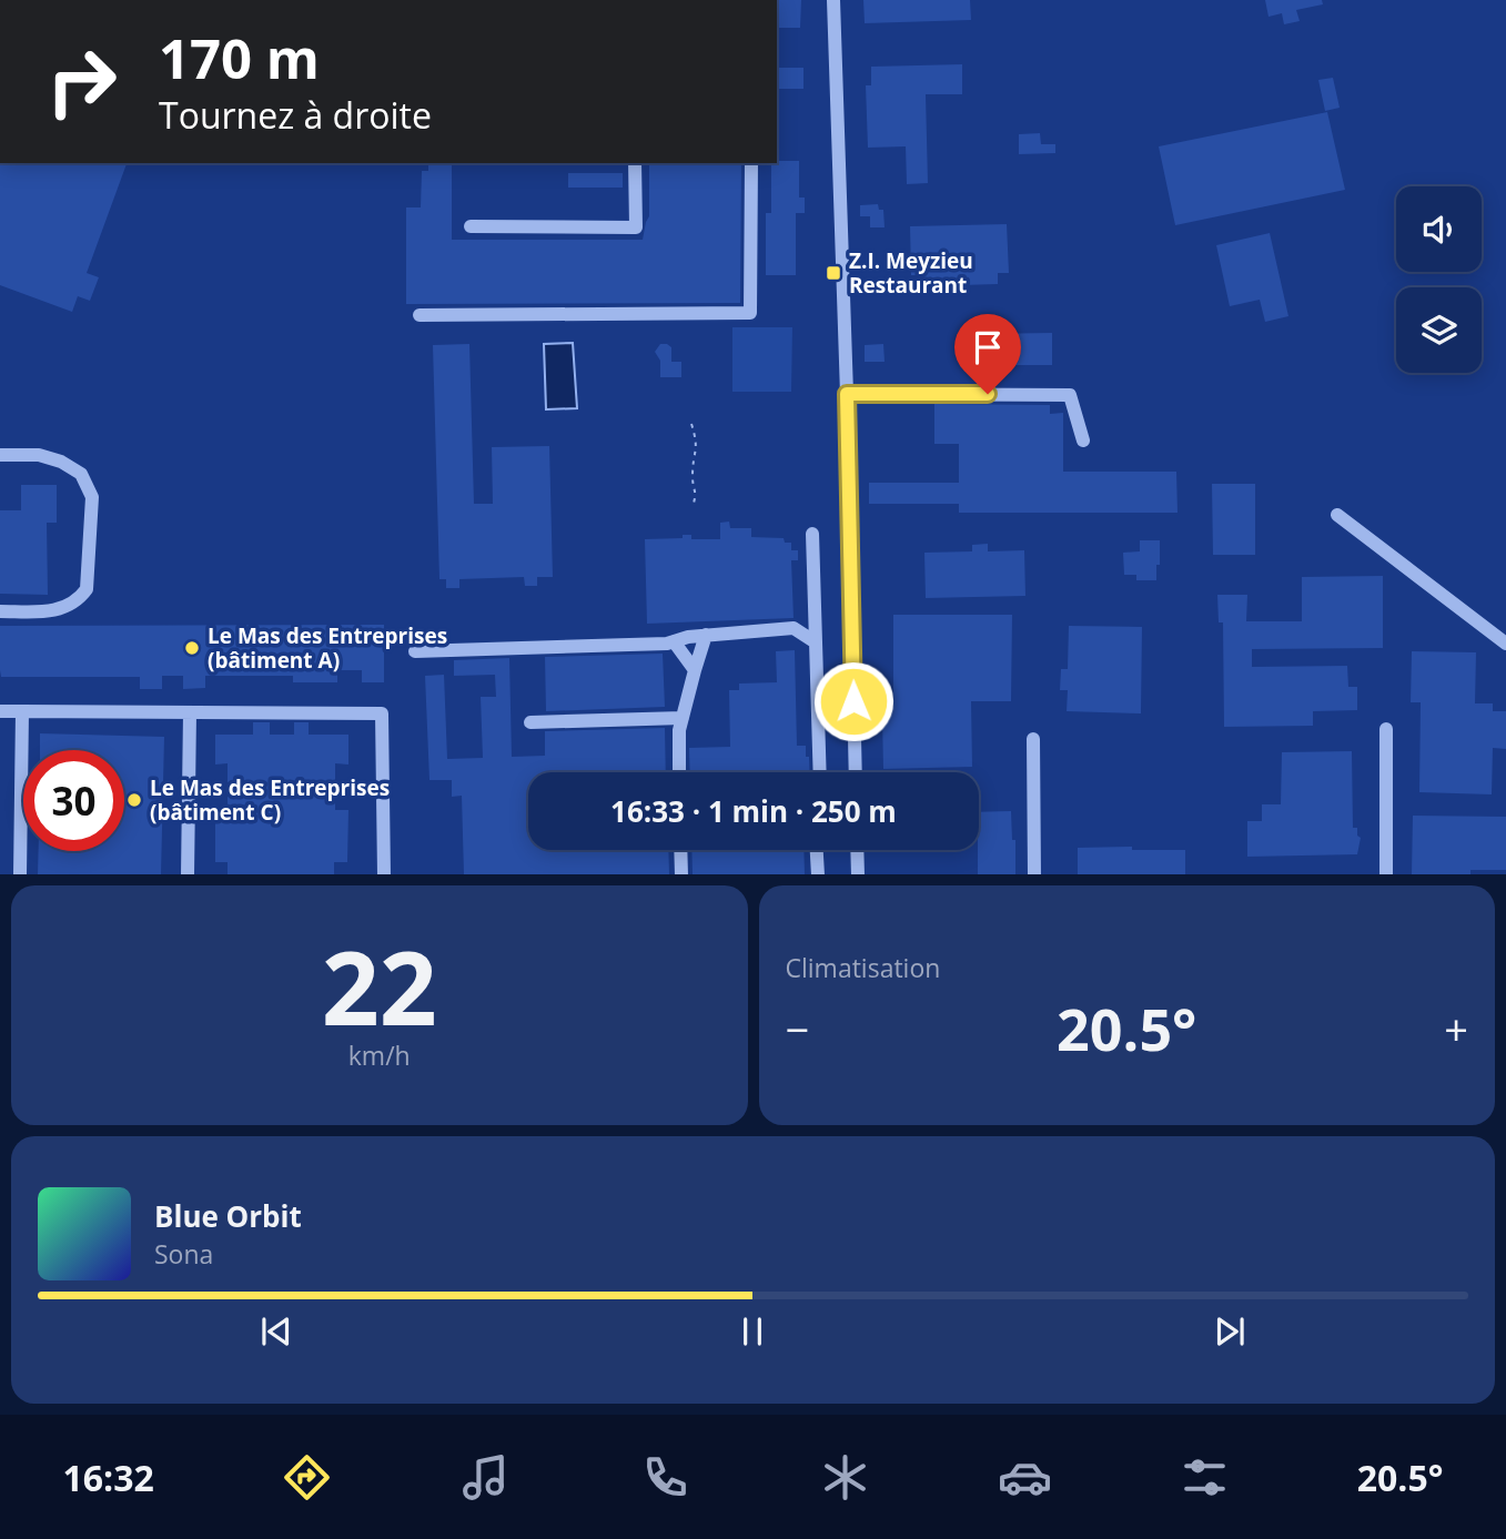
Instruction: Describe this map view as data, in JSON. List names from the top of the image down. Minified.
{"places":{"transit":["Z.I. Meyzieu Restaurant"],"other":["Le Mas des Entreprises (bâtiment A)","Le Mas des Entreprises (bâtiment C)"]},"page":{"turn":["170 m","Tournez à droite"],"limit":"30","trip":"16:33 · 1 min · 250 m","tile":[["22","km/h"],"Climatisation"],"heat":["−","20.5°","+"],"song":["Blue Orbit","Sona"],"tabs":["16:32","20.5°"]}}
